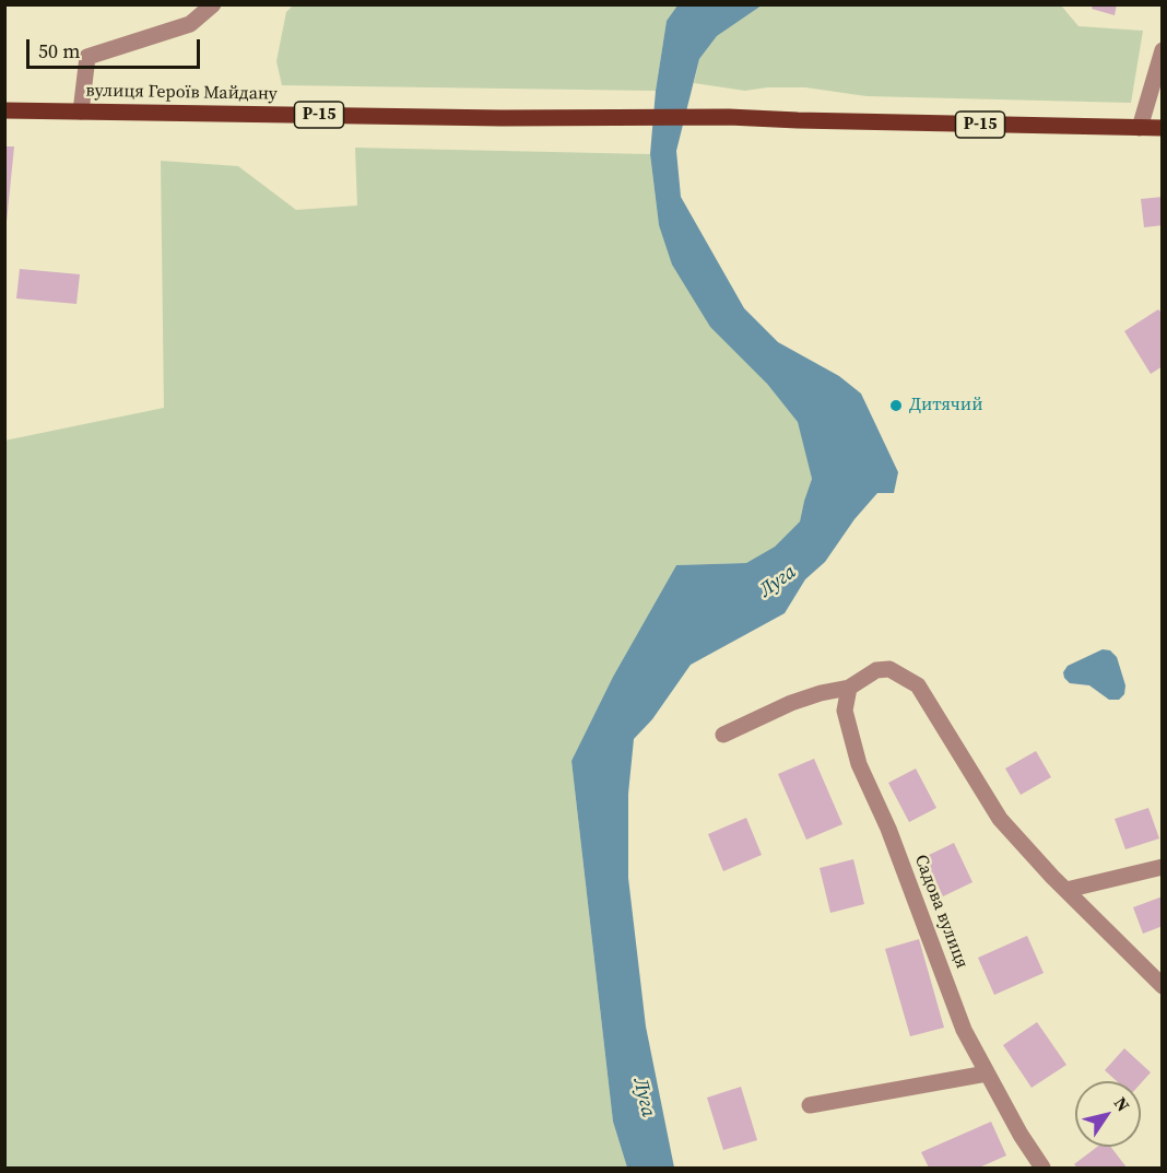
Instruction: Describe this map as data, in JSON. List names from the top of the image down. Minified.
{"streets":{"main road":["вулиця Героїв Майдану","Р-15"],"street":["Садова вулиця"]},"crossings":[["вулиця Героїв Майдану","Р-15"]],"water":["Луга"],"places":["Дитячий"],"scale_bar":"50 m","north":"top right"}
